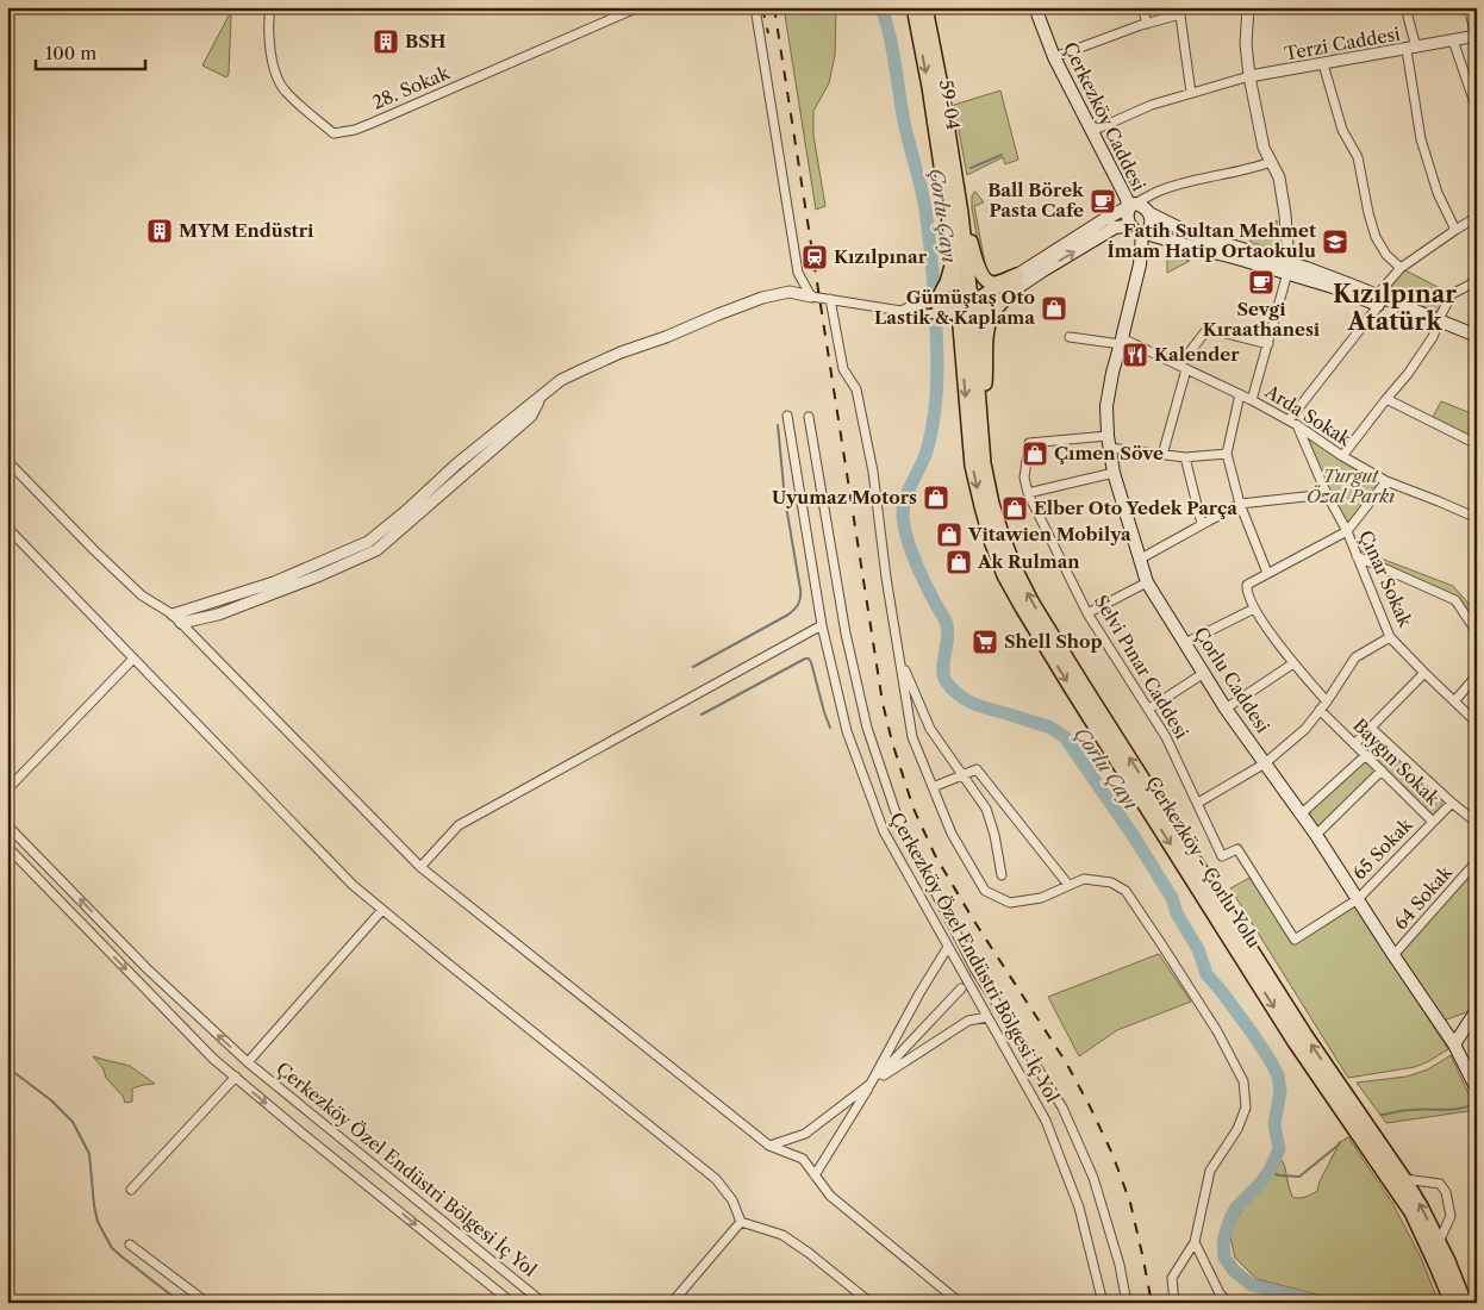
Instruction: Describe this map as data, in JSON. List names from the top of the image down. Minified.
{"streets":{"main road":["59-04","Çerkezköy Caddesi","Çorlu Caddesi","Çerkezköy - Çorlu Yolu"],"street":["Terzi Caddesi","28. Sokak","Arda Sokak","Çınar Sokak","Selvi Pınar Caddesi","Baygın Sokak","65 Sokak","64 Sokak","Çerkezköy Özel Endüstri Bölgesi İç Yol"]},"crossings":[["59-04","Çerkezköy - Çorlu Yolu"],["Arda Sokak","Çınar Sokak"],["Arda Sokak","Çorlu Caddesi"],["Selvi Pınar Caddesi","Çorlu Caddesi"],["Selvi Pınar Caddesi","65 Sokak"],["Çorlu Caddesi","65 Sokak"],["Çorlu Caddesi","64 Sokak"],["Baygın Sokak","65 Sokak"]],"districts":["Kızılpınar Atatürk"],"water":["Çorlu Çayı"],"parks":["Turgut Özal Parkı"],"places":{"building":["BSH","MYM Endüstri"],"cafe":["Ball Börek Pasta Cafe","Sevgi Kıraathanesi"],"school or university":["Fatih Sultan Mehmet İmam Hatip Ortaokulu"],"station":["Kızılpınar"],"shop":["Gümüştaş Oto Lastik & Kaplama","Çımen Söve","Uyumaz Motors","Elber Oto Yedek Parça","Vitawien Mobilya","Ak Rulman"],"restaurant":["Kalender"],"supermarket":["Shell Shop"]},"scale_bar":"100 m"}
